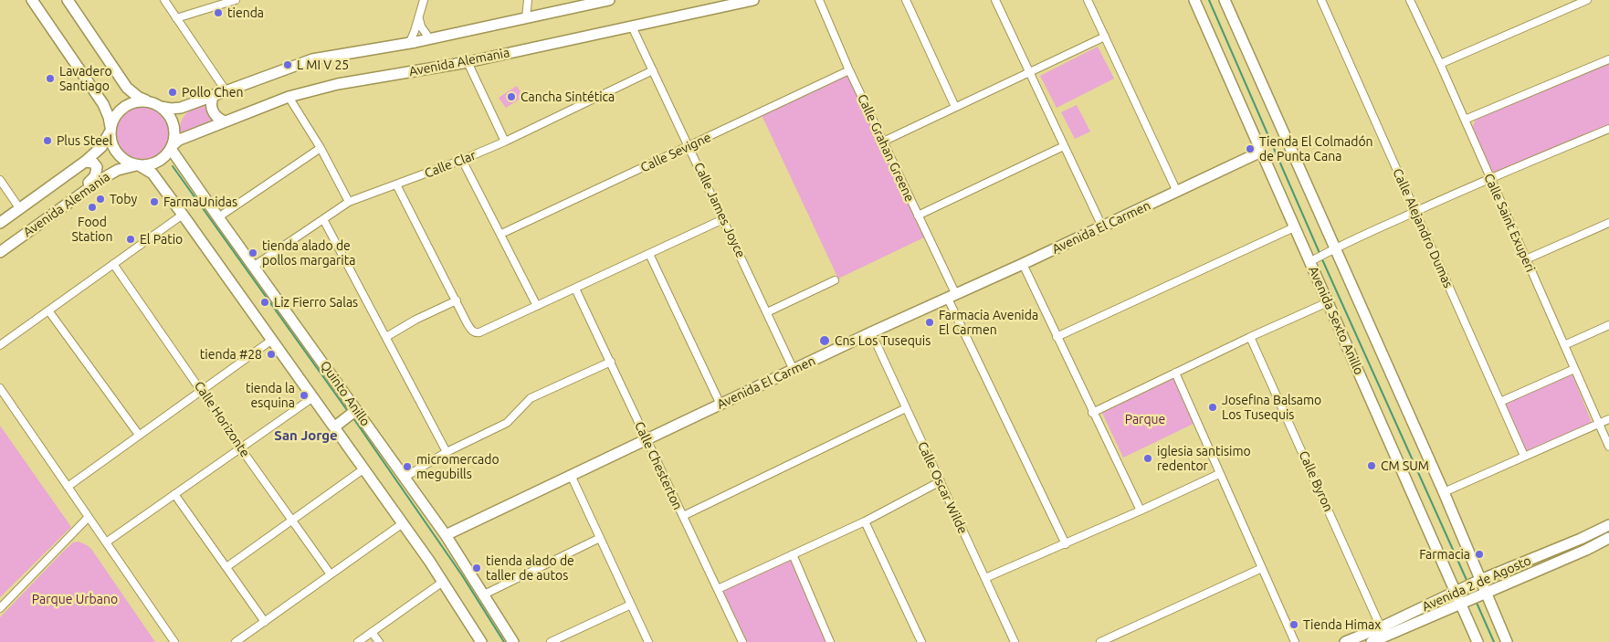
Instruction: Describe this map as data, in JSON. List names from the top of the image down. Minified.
{"streets":{"main road":["Avenida Alemania","Avenida El Carmen","Avenida Sexto Anillo","Quinto Anillo","Avenida 2 de Agosto"],"street":["Calle Grahan Greene","Calle Sevigne","Calle Clar","Calle James Joyce","Calle Saint Exuperi","Calle Alejandro Dumas","Calle Horizonte","Calle Chesterton","Calle Byron","Calle Oscar Wilde"]},"crossings":[["Avenida Alemania","Calle James Joyce"],["Avenida Alemania","Quinto Anillo"],["Calle Grahan Greene","Calle Sevigne"],["Calle Grahan Greene","Avenida El Carmen"],["Calle Sevigne","Calle James Joyce"],["Calle Clar","Calle James Joyce"],["Calle Clar","Quinto Anillo"],["Calle James Joyce","Avenida El Carmen"],["Avenida El Carmen","Avenida Sexto Anillo"],["Avenida El Carmen","Quinto Anillo"],["Avenida El Carmen","Calle Chesterton"],["Avenida El Carmen","Calle Oscar Wilde"],["Avenida Sexto Anillo","Avenida 2 de Agosto"],["Calle Byron","Avenida 2 de Agosto"]],"districts":["San Jorge"],"parks":["Parque","Parque Urbano"],"places":["tienda","L MI V 25","Lavadero Santiago","Pollo Chen","Cancha Sintética","Plus Steel","Tienda El Colmadón de Punta Cana","Toby","FarmaUnidas","Food Station","El Patio","tienda alado de pollos margarita","Liz Fierro Salas","Farmacia Avenida El Carmen","Cns Los Tusequis","tienda #28","tienda la esquina","Josefina Balsamo Los Tusequis","iglesia santisimo redentor","CM SUM","micromercado megubills","Farmacia","tienda alado de taller de autos","Tienda Himax"]}
